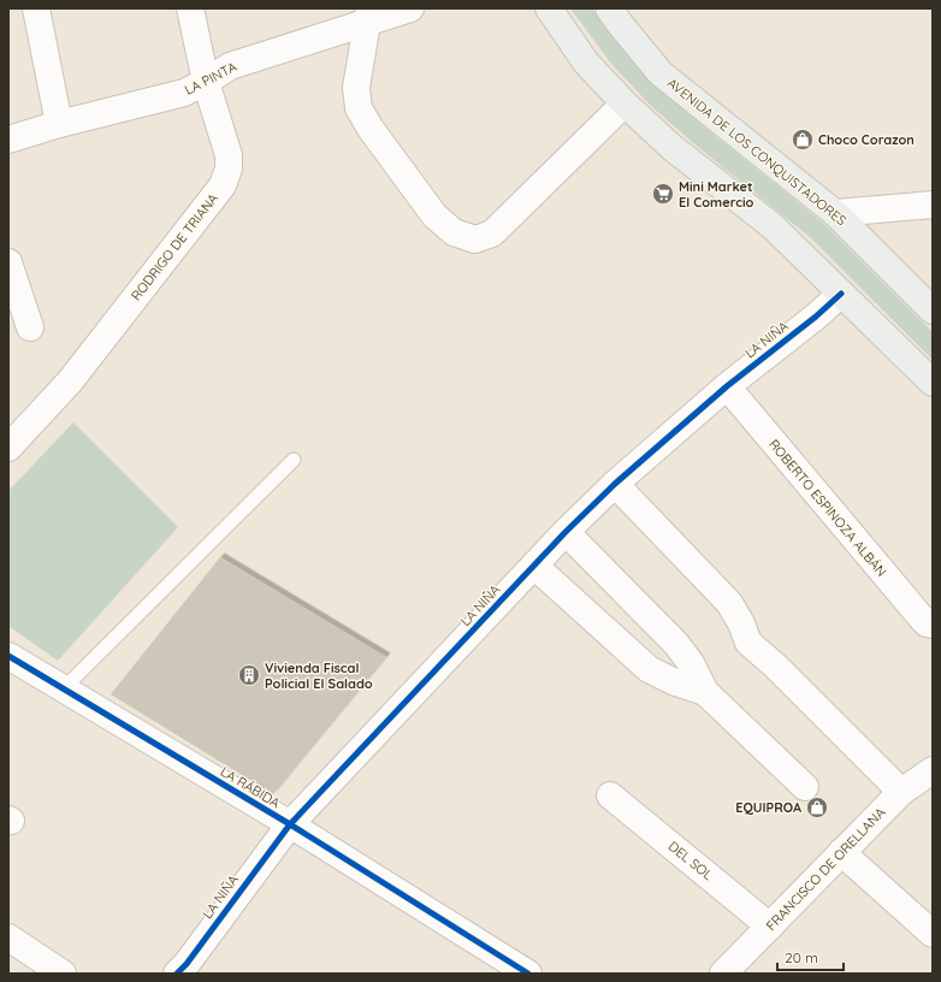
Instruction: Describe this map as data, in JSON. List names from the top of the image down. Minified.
{"streets":{"main road":["AVENIDA DE LOS CONQUISTADORES"],"street":["LA PINTA","RODRIGO DE TRIANA","LA NIÑA","ROBERTO ESPINOZA ALBÁN","LA RÁBIDA","DEL SOL","FRANCISCO DE ORELLANA"]},"crossings":[["LA PINTA","RODRIGO DE TRIANA"],["LA NIÑA","ROBERTO ESPINOZA ALBÁN"],["LA NIÑA","LA RÁBIDA"],["DEL SOL","FRANCISCO DE ORELLANA"]],"places":{"shop":["Choco Corazon","EQUIPROA"],"supermarket":["Mini Market El Comercio"],"building":["Vivienda Fiscal Policial El Salado"]},"scale_bar":"20 m"}
